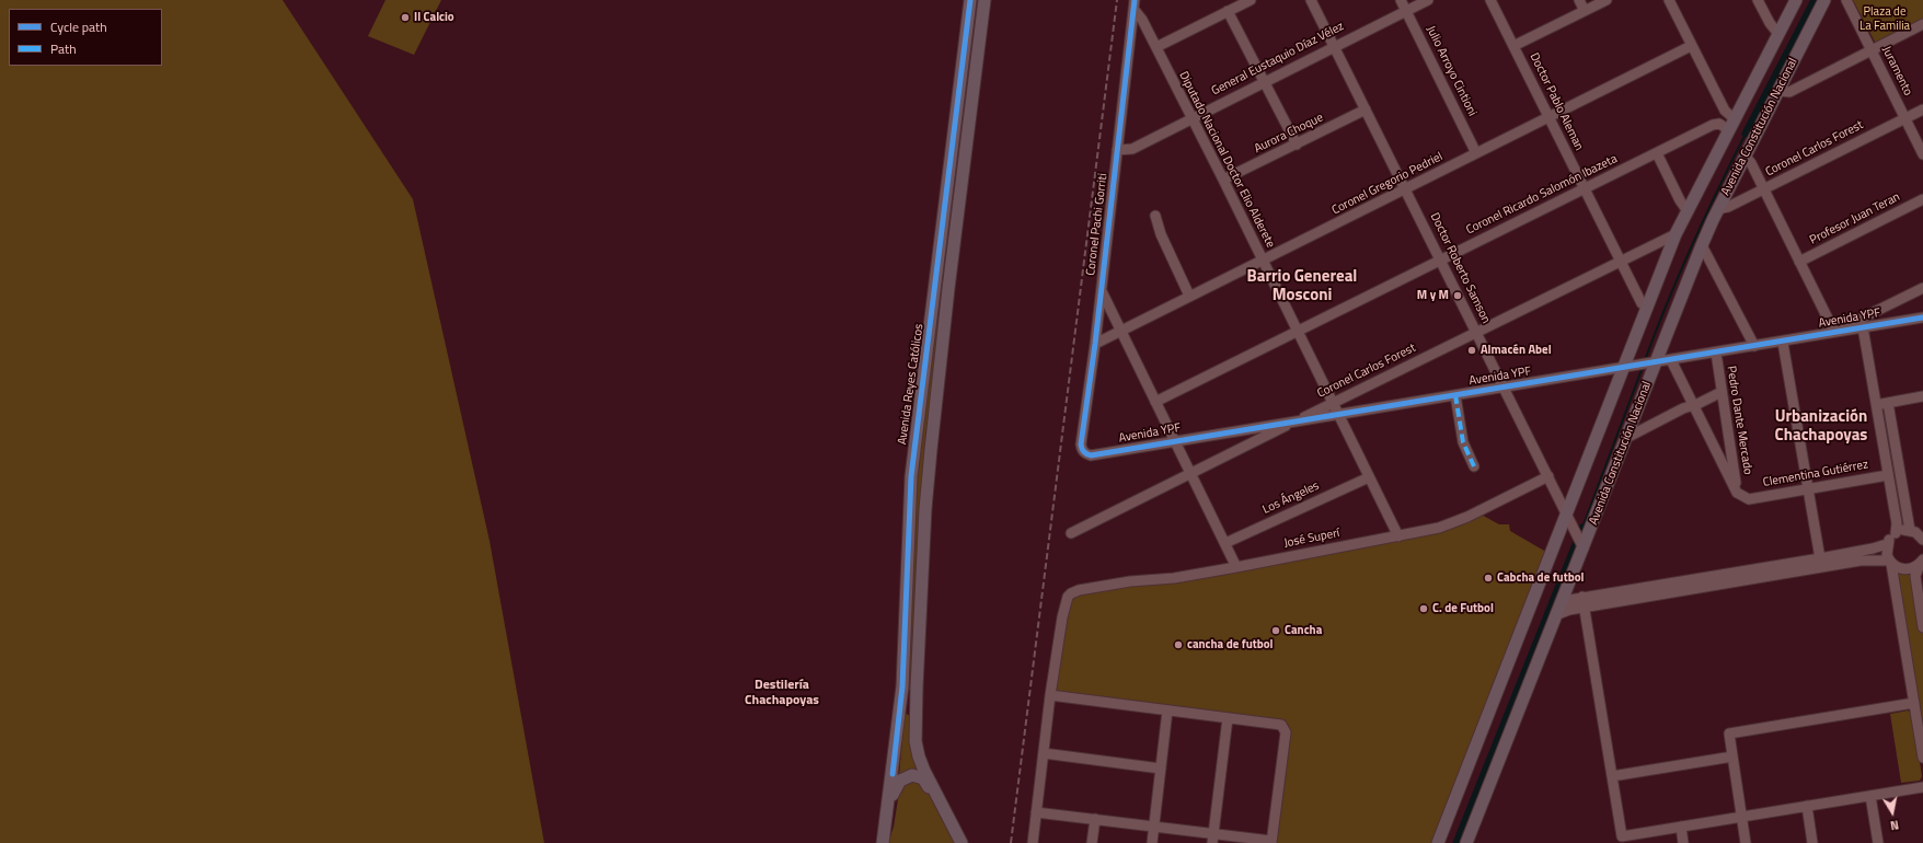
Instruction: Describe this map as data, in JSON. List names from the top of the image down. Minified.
{"streets":{"main road":["Avenida Constitución Nacional","Avenida Reyes Católicos"],"street":["General Eustaquio Díaz Vélez","Julio Arroyo Cintioni","Juramento","Doctor Pablo Aleman","Aurora Choque","Coronel Carlos Forest","Diputado Nacional Doctor Elio Alderete","Coronel Gregorio Pedriel","Coronel Ricardo Salomón Ibazeta","Profesor Juan Teran","Coronel Pachi Gorriti","Doctor Roberto Samson","Avenida YPF","Pedro Dante Mercado","Clementina Gutiérrez","Los Ángeles","José Superí"]},"crossings":[["General Eustaquio Díaz Vélez","Julio Arroyo Cintioni"],["General Eustaquio Díaz Vélez","Diputado Nacional Doctor Elio Alderete"],["General Eustaquio Díaz Vélez","Coronel Pachi Gorriti"],["General Eustaquio Díaz Vélez","Doctor Roberto Samson"],["Julio Arroyo Cintioni","Coronel Gregorio Pedriel"],["Juramento","Coronel Carlos Forest"],["Doctor Pablo Aleman","Coronel Carlos Forest"],["Doctor Pablo Aleman","Coronel Gregorio Pedriel"],["Doctor Pablo Aleman","Coronel Ricardo Salomón Ibazeta"],["Avenida Constitución Nacional","Coronel Carlos Forest"],["Avenida Constitución Nacional","Doctor Roberto Samson"],["Avenida Constitución Nacional","Avenida YPF"],["Aurora Choque","Diputado Nacional Doctor Elio Alderete"],["Aurora Choque","Doctor Roberto Samson"],["Coronel Carlos Forest","Diputado Nacional Doctor Elio Alderete"],["Coronel Carlos Forest","Doctor Roberto Samson"],["Coronel Carlos Forest","Avenida YPF"],["Diputado Nacional Doctor Elio Alderete","Coronel Gregorio Pedriel"],["Diputado Nacional Doctor Elio Alderete","Coronel Ricardo Salomón Ibazeta"],["Diputado Nacional Doctor Elio Alderete","Coronel Pachi Gorriti"],["Diputado Nacional Doctor Elio Alderete","Avenida YPF"],["Diputado Nacional Doctor Elio Alderete","Los Ángeles"],["Diputado Nacional Doctor Elio Alderete","José Superí"],["Coronel Gregorio Pedriel","Coronel Pachi Gorriti"],["Coronel Gregorio Pedriel","Doctor Roberto Samson"],["Coronel Ricardo Salomón Ibazeta","Doctor Roberto Samson"],["Coronel Pachi Gorriti","Avenida YPF"],["Doctor Roberto Samson","Avenida YPF"],["Doctor Roberto Samson","José Superí"],["Avenida YPF","Pedro Dante Mercado"],["Pedro Dante Mercado","Clementina Gutiérrez"]],"districts":["Barrio Genereal Mosconi","Urbanización Chachapoyas","Destilería Chachapoyas"],"parks":["Plaza de La Familia"],"places":["Il Calcio","M y M","Almacén Abel","Cabcha de futbol","C. de Futbol","Cancha","cancha de futbol"],"legend":["Cycle path","Path"],"north":"bottom"}
